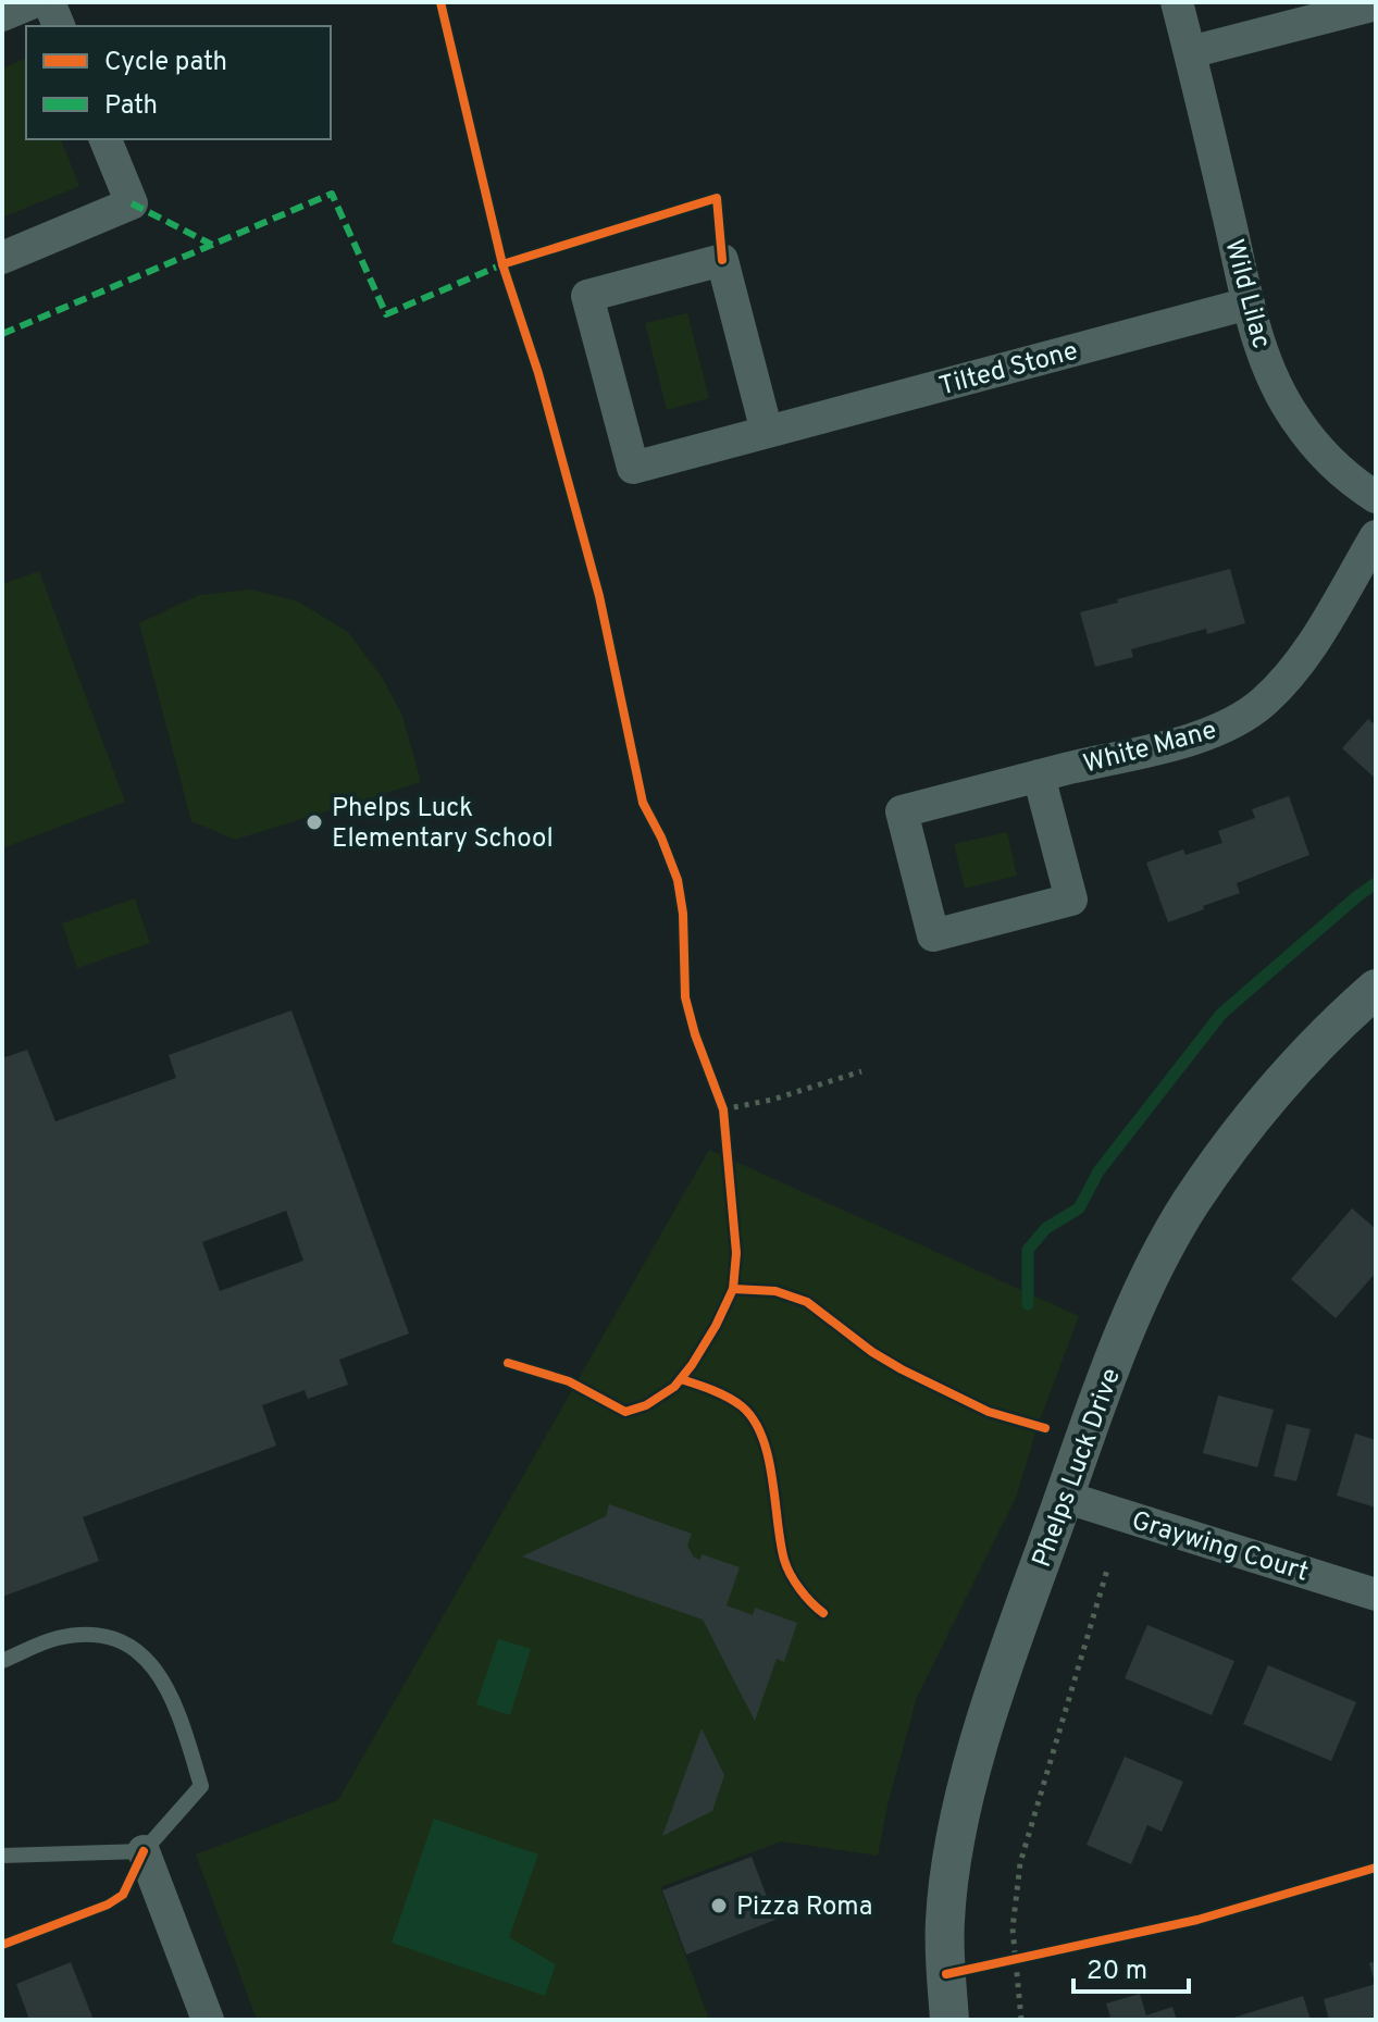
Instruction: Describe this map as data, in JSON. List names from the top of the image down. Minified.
{"streets":{"street":["Wild Lilac","Tilted Stone","White Mane","Phelps Luck Drive","Graywing Court"]},"crossings":[["Wild Lilac","Tilted Stone"],["Phelps Luck Drive","Graywing Court"]],"places":["Phelps Luck Elementary School","Pizza Roma"],"legend":["Cycle path","Path"],"scale_bar":"20 m"}
